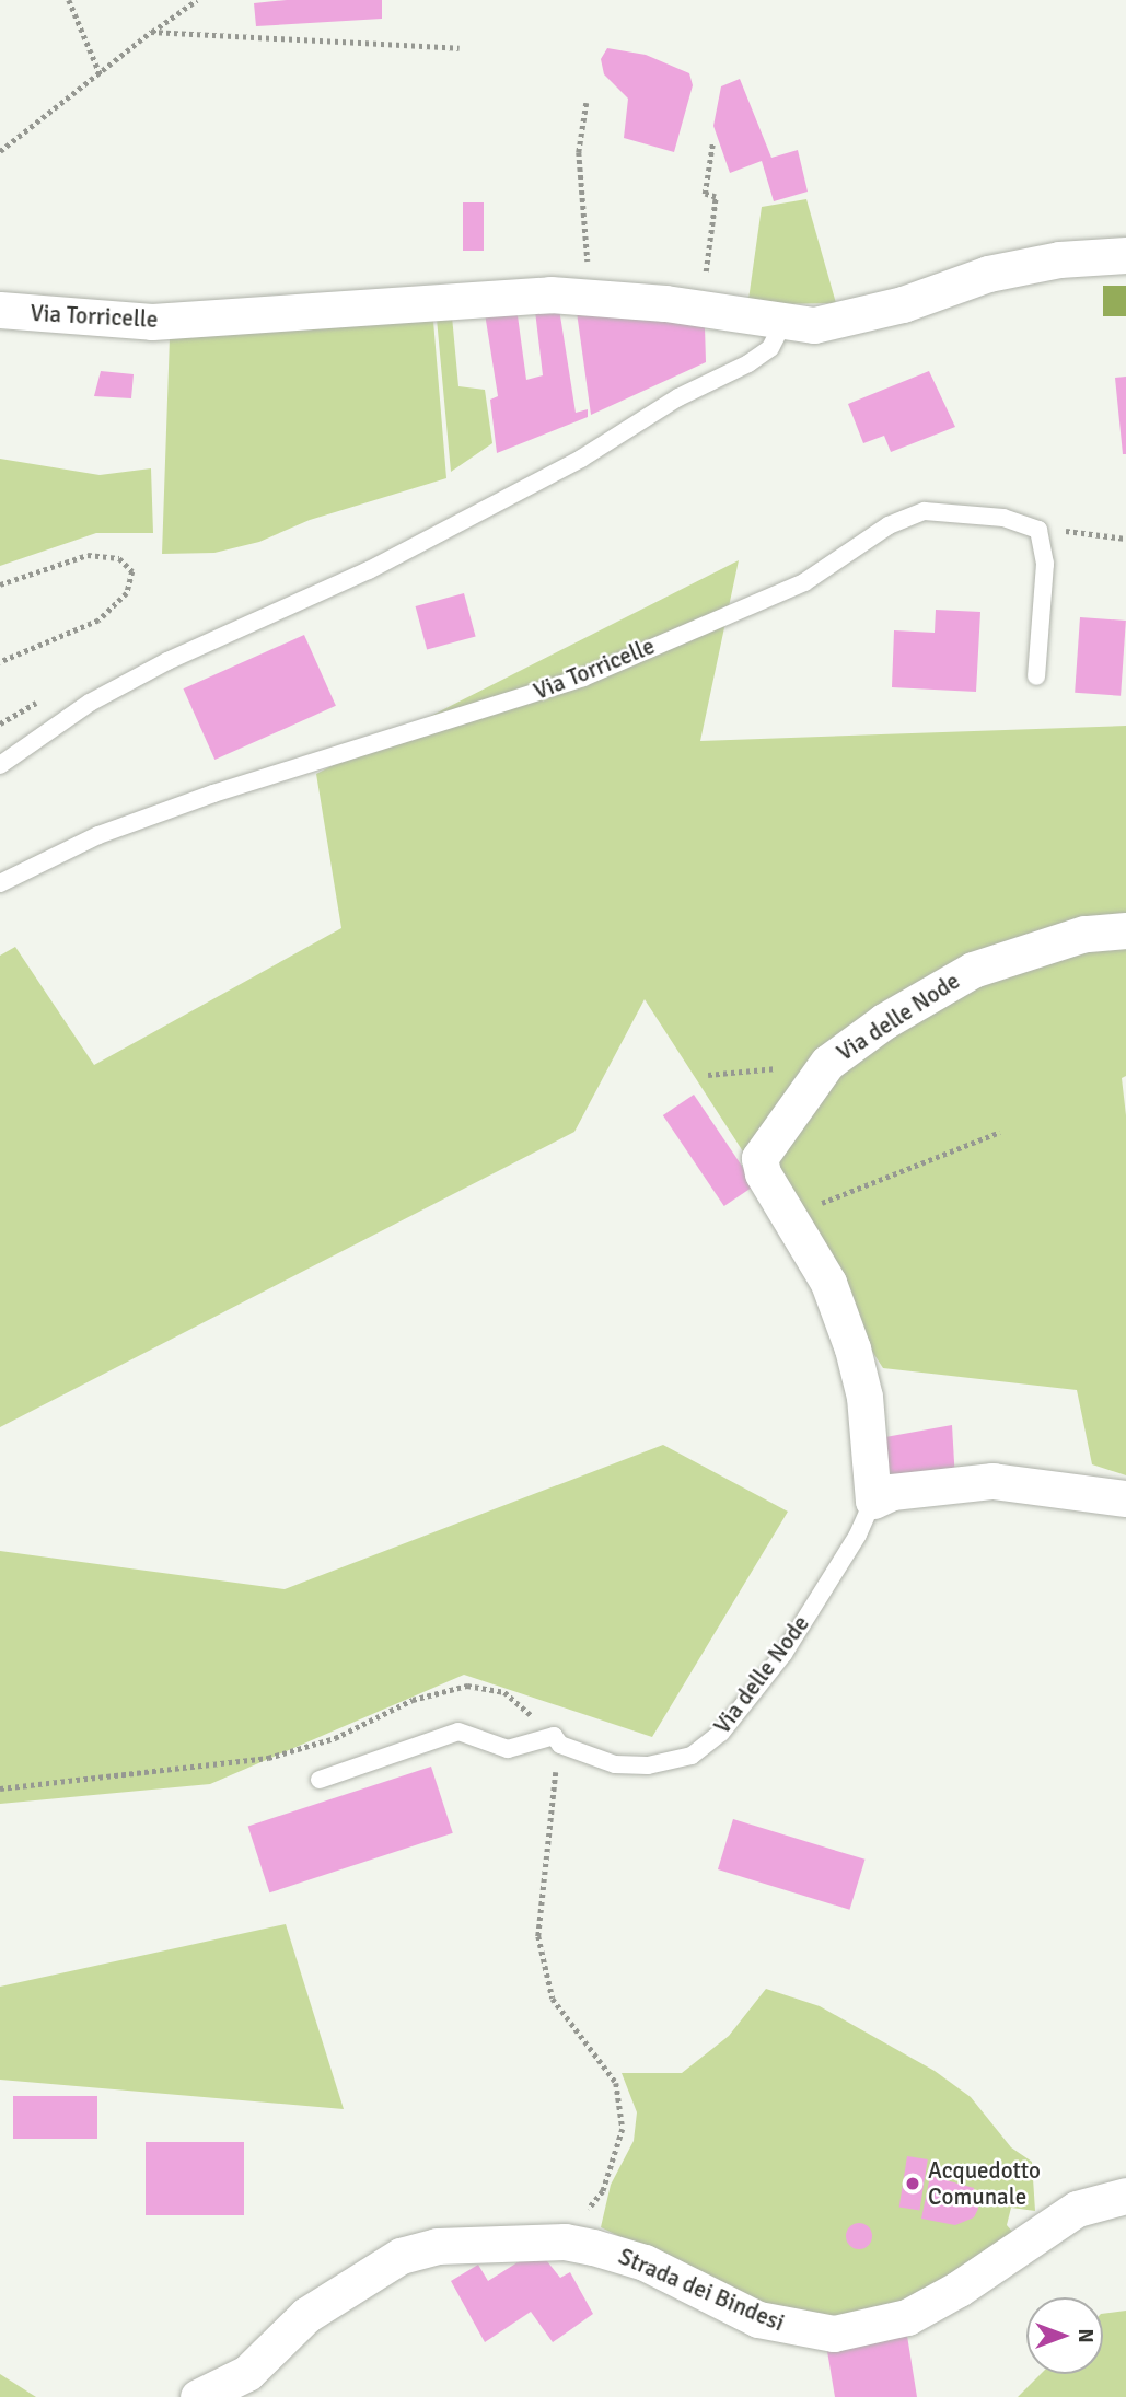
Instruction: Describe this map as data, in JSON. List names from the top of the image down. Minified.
{"streets":{"street":["Via Torricelle","Via delle Node","Strada dei Bindesi"]},"places":["Acquedotto Comunale"],"north":"right"}
